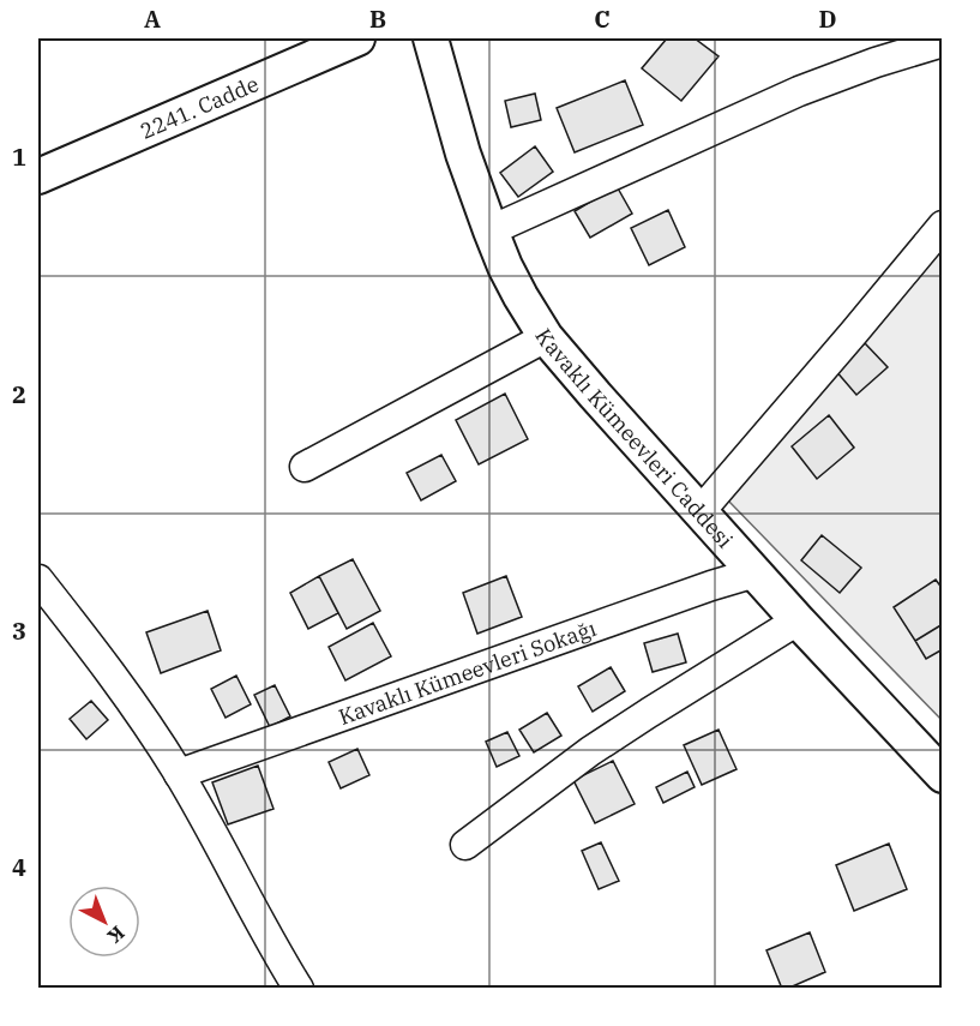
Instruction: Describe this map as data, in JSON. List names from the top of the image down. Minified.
{"streets":{"street":["2241. Cadde","Kavaklı Kümeevleri Caddesi","Kavaklı Kümeevleri Sokağı"]},"crossings":[["Kavaklı Kümeevleri Caddesi","Kavaklı Kümeevleri Sokağı"]],"north":"bottom right","grid":{"columns":["A","B","C","D"],"rows":["1","2","3","4"]}}
